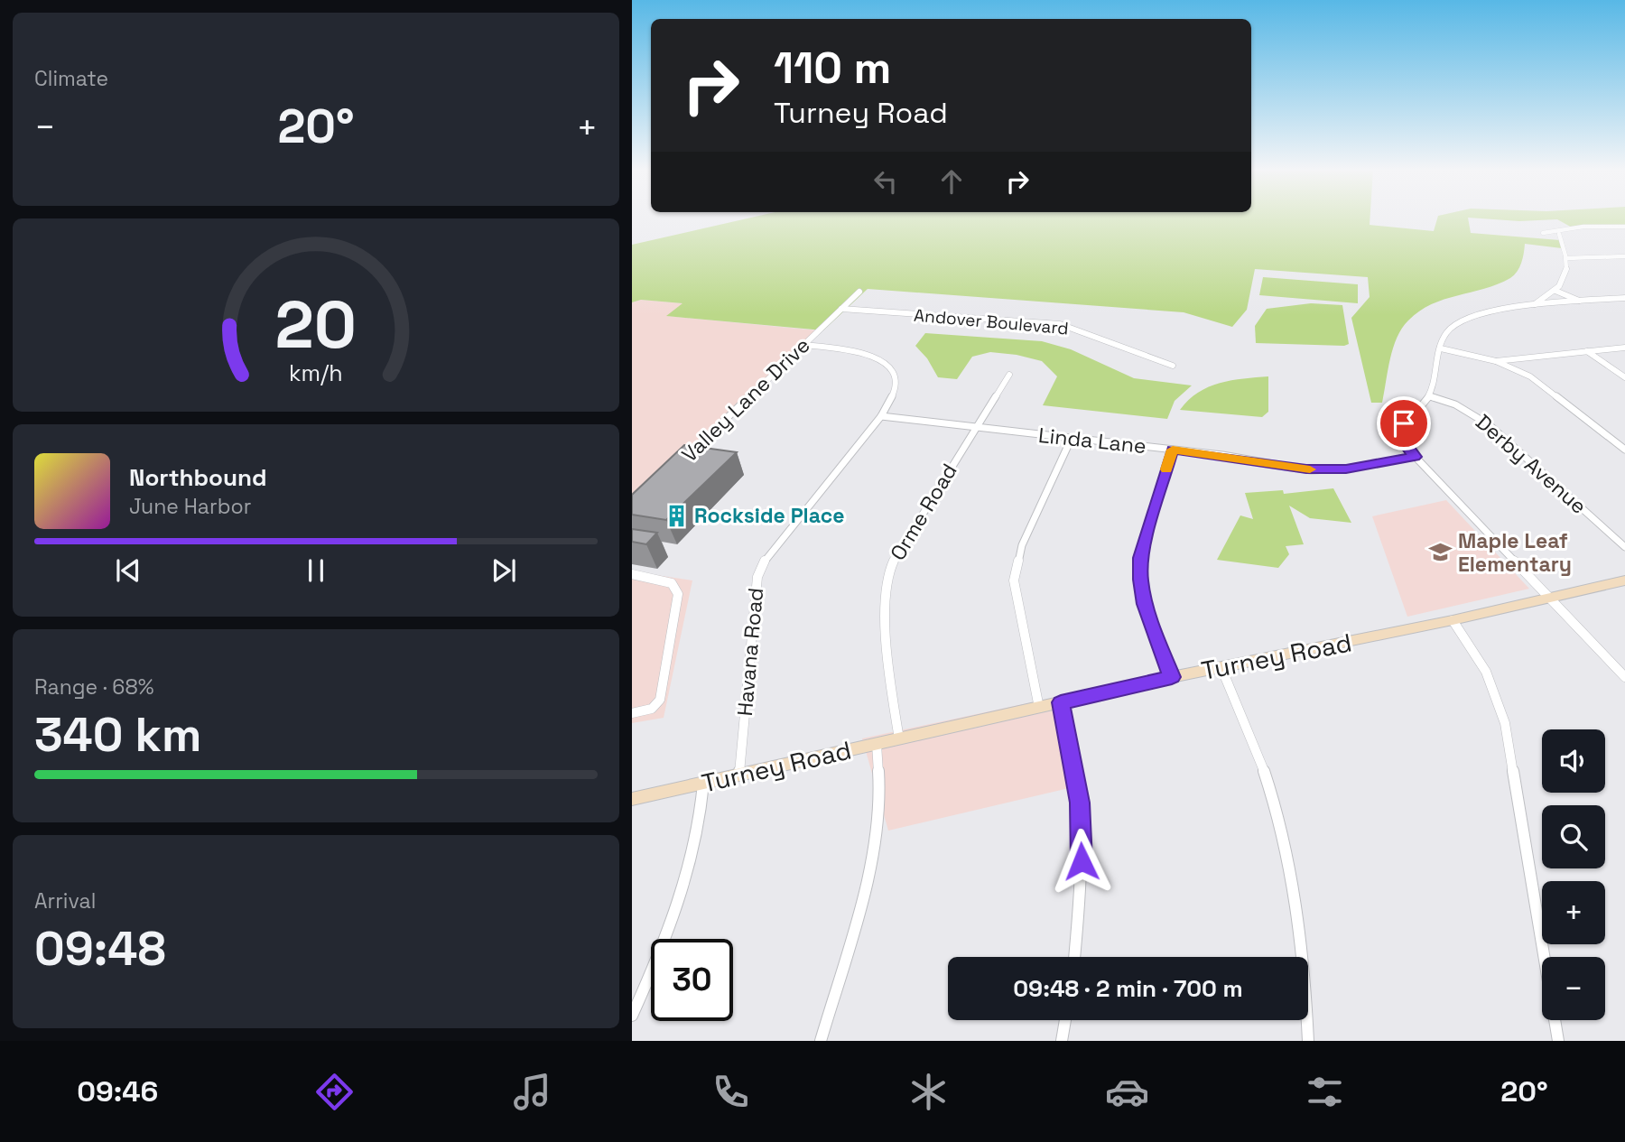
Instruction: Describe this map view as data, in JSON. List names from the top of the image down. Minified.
{"streets":{"main road":["Turney Road"],"street":["Andover Boulevard","Valley Lane Drive","Linda Lane","Derby Avenue","Orme Road","Havana Road"]},"crossings":[["Andover Boulevard","Valley Lane Drive"],["Valley Lane Drive","Havana Road"],["Linda Lane","Orme Road"],["Linda Lane","Havana Road"],["Orme Road","Turney Road"],["Havana Road","Turney Road"]],"places":{"building":["Rockside Place"],"school or university":["Maple Leaf Elementary"]},"page":{"tile":["Climate",["Range · 68%","340 km"],["Arrival","09:48"]],"turn":["110 m","Turney Road"],"heat":["−","20°","+"],"song":["Northbound","June Harbor"],"map_buttons":["+","−"],"limit":"30","trip":"09:48 · 2 min · 700 m","tabs":["09:46","20°"],"gauge":["20","km/h"]}}
